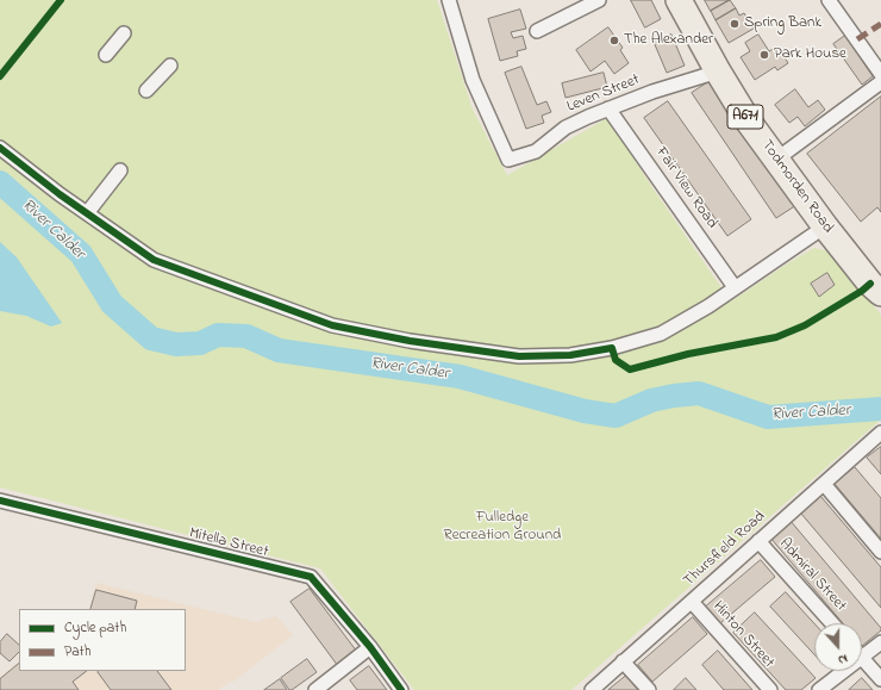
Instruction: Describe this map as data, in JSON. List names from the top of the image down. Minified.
{"streets":{"highway":["A671","Todmorden Road"],"street":["Leven Street","Fair View Road","Mitella Street","Thursfield Road","Admiral Street","Hinton Street"]},"crossings":[["Leven Street","Todmorden Road"],["Leven Street","Fair View Road"],["Thursfield Road","Admiral Street"],["Thursfield Road","Hinton Street"]],"water":["River Calder"],"parks":["Fulledge Recreation Ground"],"places":["Spring Bank","The Alexander","Park House"],"legend":["Cycle path","Path"],"north":"bottom"}
